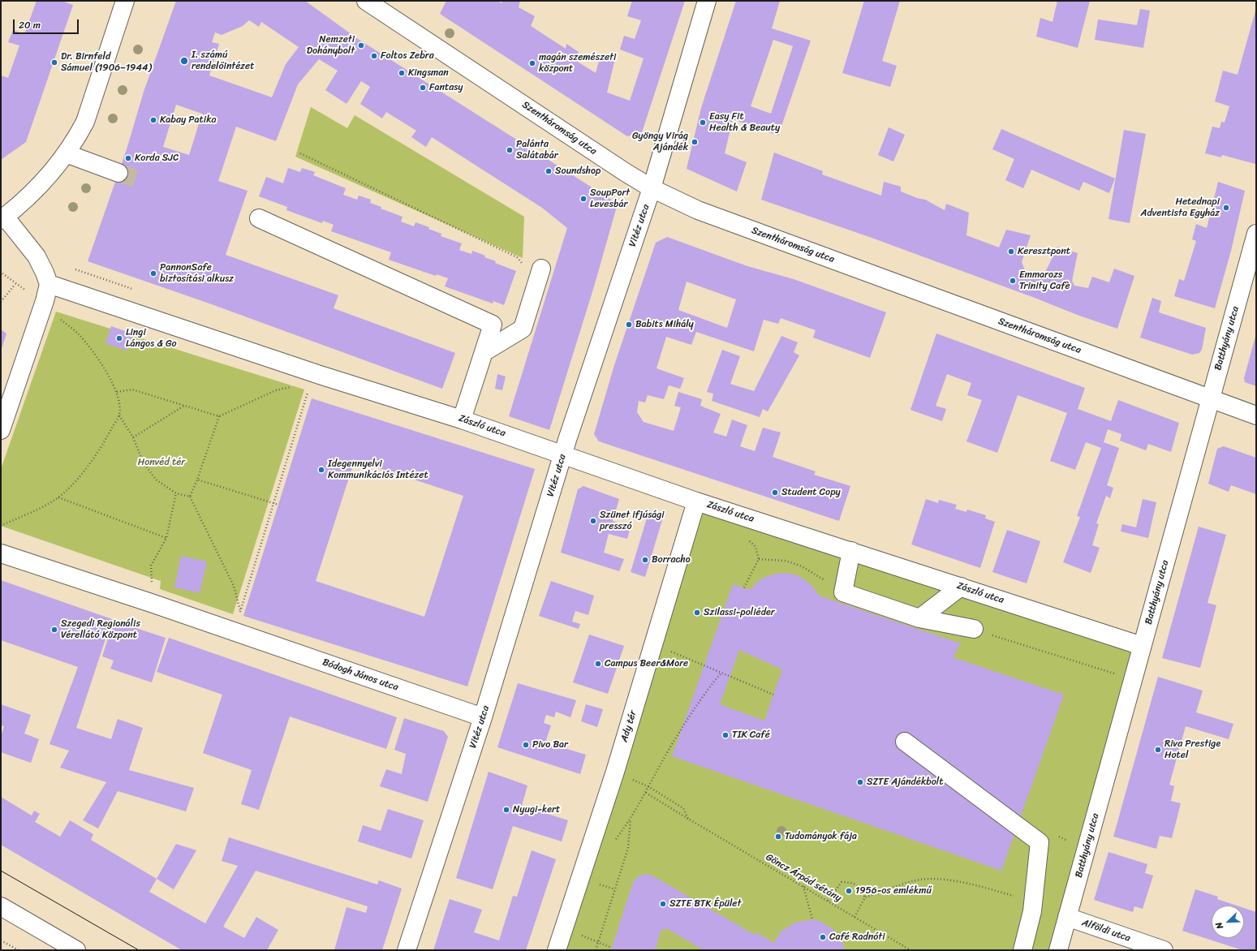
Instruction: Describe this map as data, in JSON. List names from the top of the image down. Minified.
{"streets":{"street":["Szentháromság utca","Vitéz utca","Batthyány utca","Zászló utca","Bódogh János utca","Ady tér","Alföldi utca"],"path":["Göncz Árpád sétány"]},"crossings":[["Szentháromság utca","Vitéz utca"],["Szentháromság utca","Batthyány utca"],["Vitéz utca","Zászló utca"],["Vitéz utca","Bódogh János utca"],["Batthyány utca","Zászló utca"],["Batthyány utca","Alföldi utca"],["Zászló utca","Ady tér"],["Ady tér","Göncz Árpád sétány"]],"parks":["Honvéd tér"],"places":["Nemzeti Dohánybolt","Foltos Zebra","I. számú rendelőintézet","Dr. Birnfeld Sámuel (1906–1944)","magán szemészeti központ","Kingsman","Fantasy","Kabay Patika","Easy Fit Health & Beauty","Gyöngy Virág Ajándék","Palánta Salátabár","Korda SJC","Soundshop","SoupPort Levesbár","Hetednapi Adventista Egyház","Keresztpont","PannonSafe biztosítási alkusz","Emmarozs Trinity Cafè","Babits Mihály","Lingi Lángos & Go","Idegennyelvi Kommunikációs Intézet","Student Copy","Szünet ifjúsági presszó","Borracho","Szilassi-poliéder","Szegedi Regionális Vérellátó Központ","Campus Beer&More","TIK Café","Pivo Bar","Riva Prestige Hotel","SZTE Ajándékbolt","Nyugi-kert","Tudományok fája","1956-os emlékmű","SZTE BTK Épület","Café Radnóti"],"scale_bar":"20 m","north":"bottom left"}
